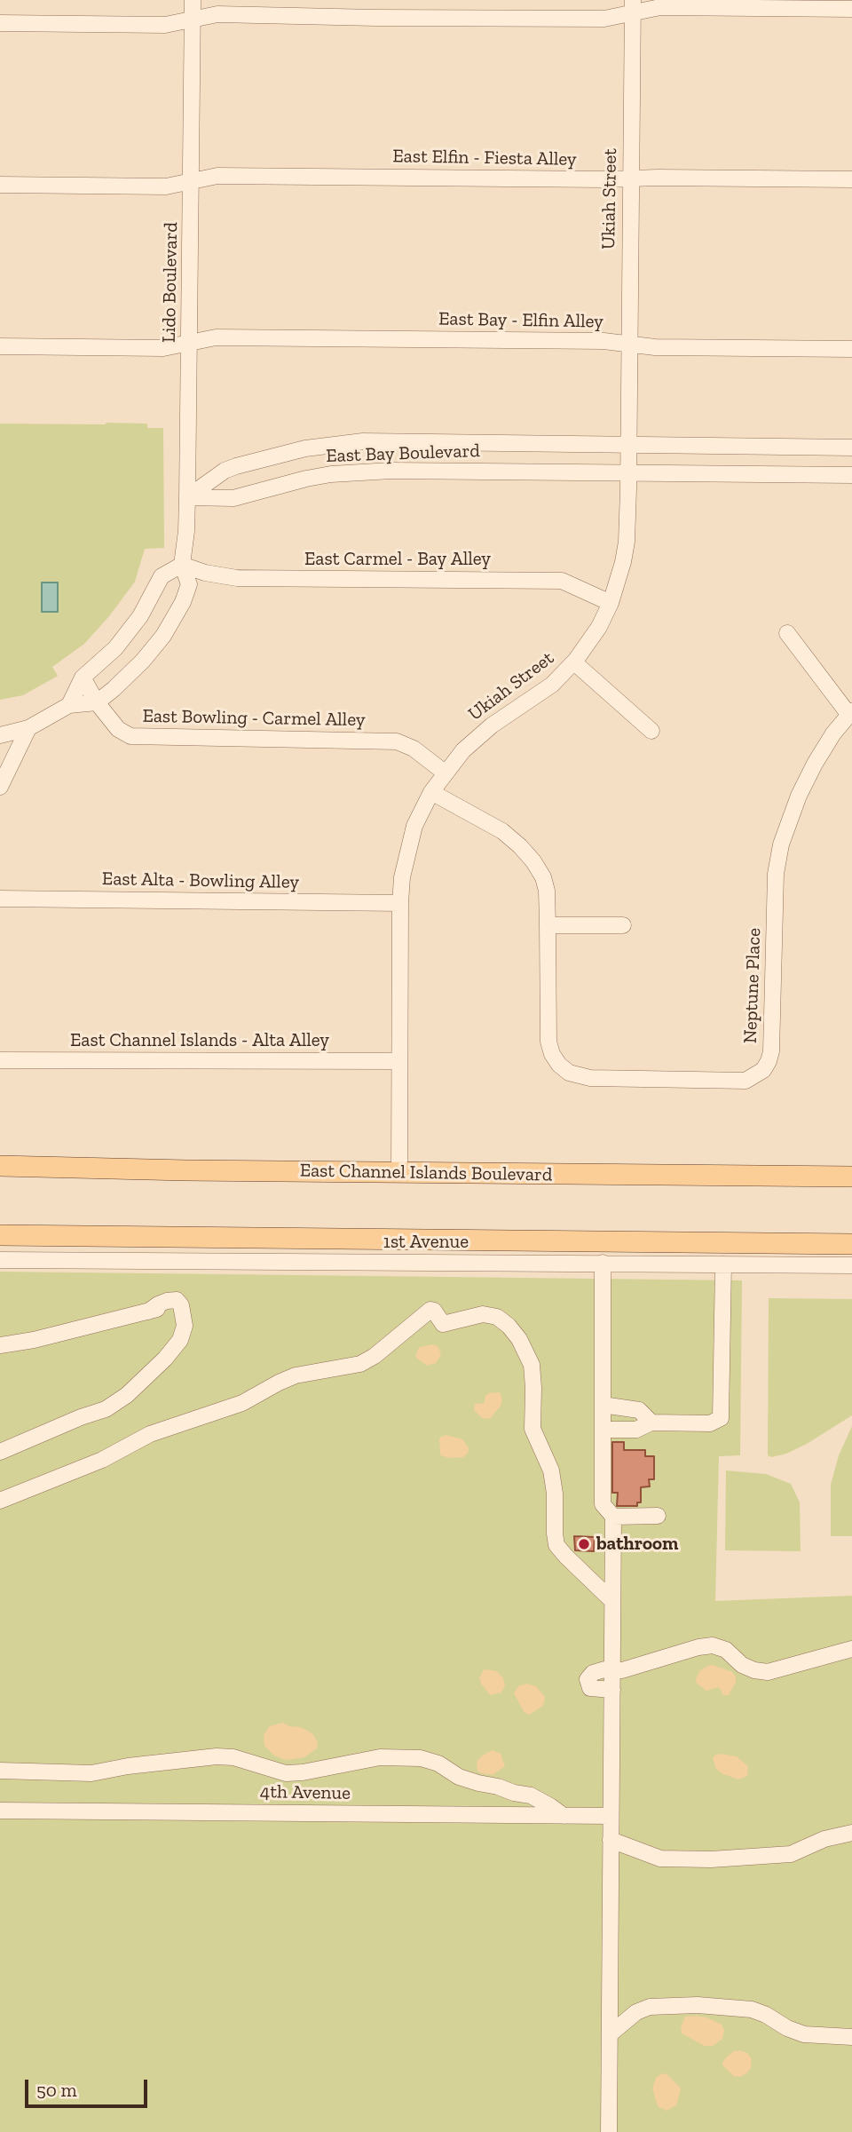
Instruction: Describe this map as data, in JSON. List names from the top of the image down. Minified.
{"streets":{"main road":["East Channel Islands Boulevard"],"street":["East Elfin - Fiesta Alley","Ukiah Street","Lido Boulevard","East Bay - Elfin Alley","East Bay Boulevard","East Carmel - Bay Alley","East Bowling - Carmel Alley","East Alta - Bowling Alley","Neptune Place","East Channel Islands - Alta Alley","1st Avenue","4th Avenue"]},"crossings":[["East Elfin - Fiesta Alley","Ukiah Street"],["East Elfin - Fiesta Alley","Lido Boulevard"],["Ukiah Street","East Bay - Elfin Alley"],["Ukiah Street","East Bay Boulevard"],["Ukiah Street","East Carmel - Bay Alley"],["Ukiah Street","East Bowling - Carmel Alley"],["Ukiah Street","East Alta - Bowling Alley"],["Ukiah Street","Neptune Place"],["Ukiah Street","East Channel Islands - Alta Alley"],["Ukiah Street","East Channel Islands Boulevard"],["Lido Boulevard","East Bay - Elfin Alley"],["Lido Boulevard","East Bay Boulevard"],["Lido Boulevard","East Carmel - Bay Alley"],["Lido Boulevard","East Bowling - Carmel Alley"]],"places":["bathroom"],"scale_bar":"50 m"}
